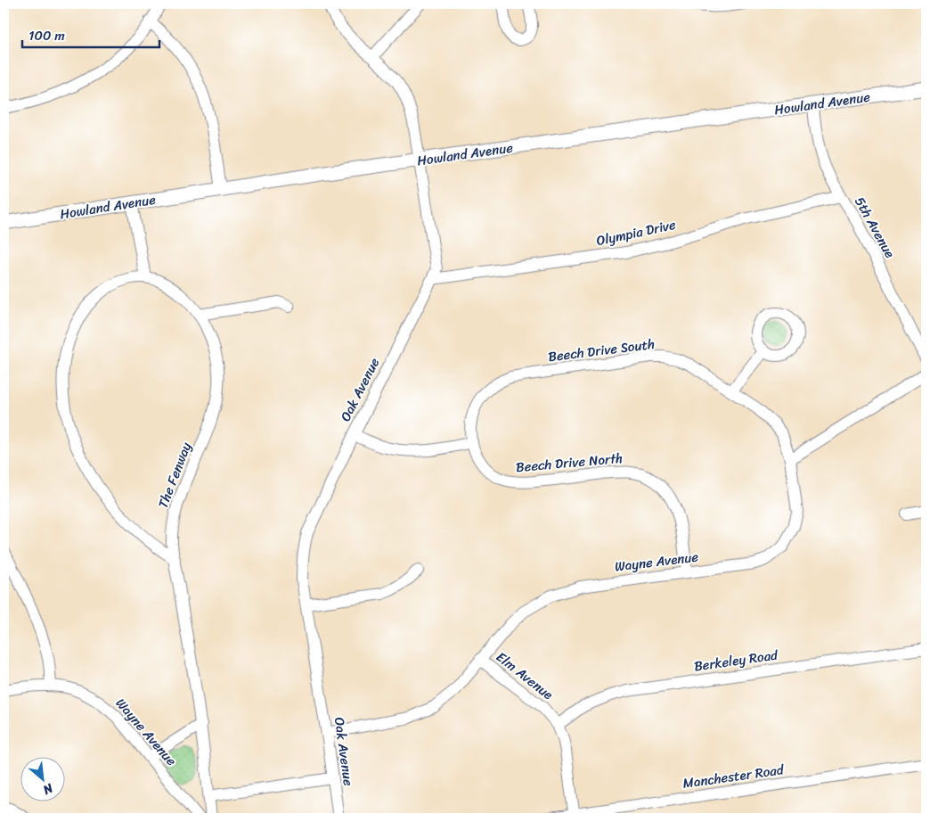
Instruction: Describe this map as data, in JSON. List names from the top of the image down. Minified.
{"streets":{"street":["Howland Avenue","5th Avenue","Olympia Drive","Beech Drive South","Oak Avenue","Beech Drive North","The Fenway","Wayne Avenue","Berkeley Road","Elm Avenue","Manchester Road"]},"crossings":[["Howland Avenue","5th Avenue"],["Howland Avenue","Oak Avenue"],["5th Avenue","Olympia Drive"],["Olympia Drive","Oak Avenue"],["Beech Drive South","Beech Drive North"],["Beech Drive South","Wayne Avenue"],["Oak Avenue","Wayne Avenue"],["Beech Drive North","Wayne Avenue"],["Wayne Avenue","Elm Avenue"],["Berkeley Road","Elm Avenue"],["Elm Avenue","Manchester Road"]],"scale_bar":"100 m","north":"bottom right"}
